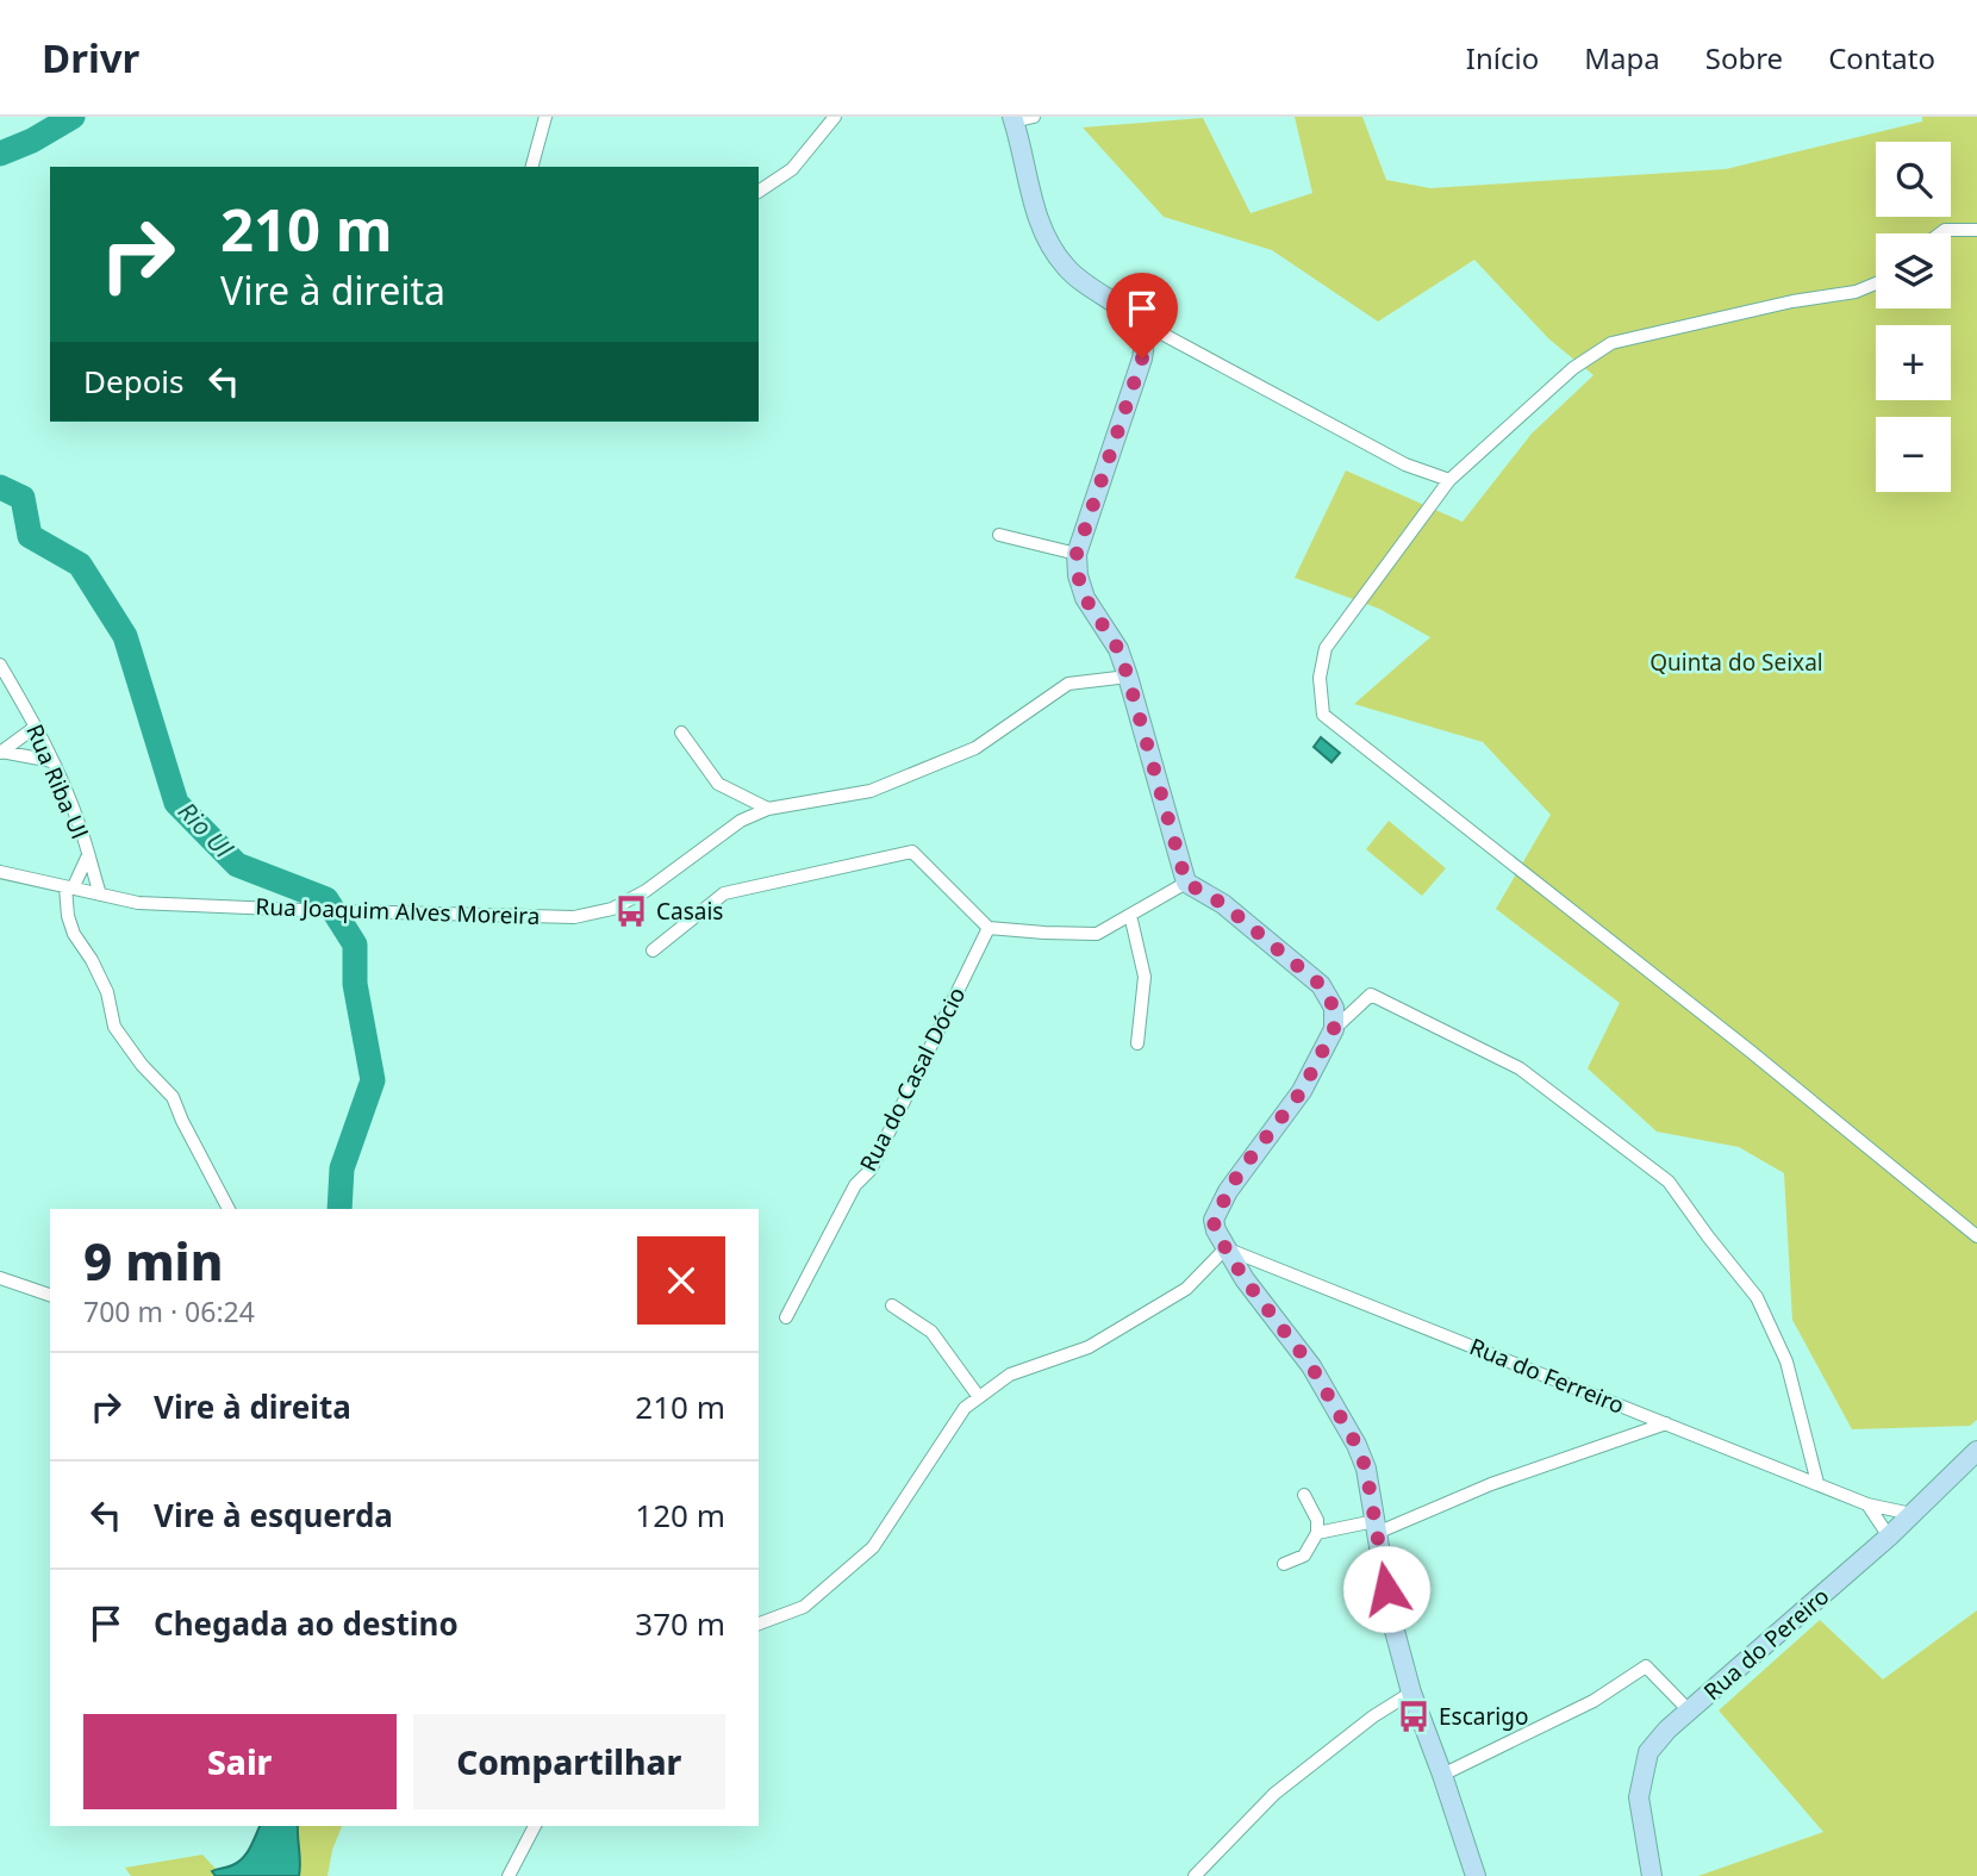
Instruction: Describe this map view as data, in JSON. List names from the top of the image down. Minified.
{"streets":{"street":["Rua Riba Ul","Rua Joaquim Alves Moreira","Rua do Casal Dócio","Rua do Ferreiro","Rua do Pereiro"]},"crossings":[["Rua Riba Ul","Rua Joaquim Alves Moreira"],["Rua do Ferreiro","Rua do Pereiro"]],"water":["Rio Ul"],"parks":["Quinta do Seixal"],"places":{"bus stop":["Casais","Escarigo"]},"page":{"header":"Drivr","nav":["Início","Mapa","Sobre","Contato"],"map_buttons":["+","−"],"turn":["210 m","Vire à direita"],"then":"Depois","heading":["9 min","700 m · 06:24"],"list":[{"name":"Vire à direita","value":"210 m"},{"name":"Vire à esquerda","value":"120 m"},{"name":"Chegada ao destino","value":"370 m"}],"buttons":["Sair","Compartilhar"]}}
